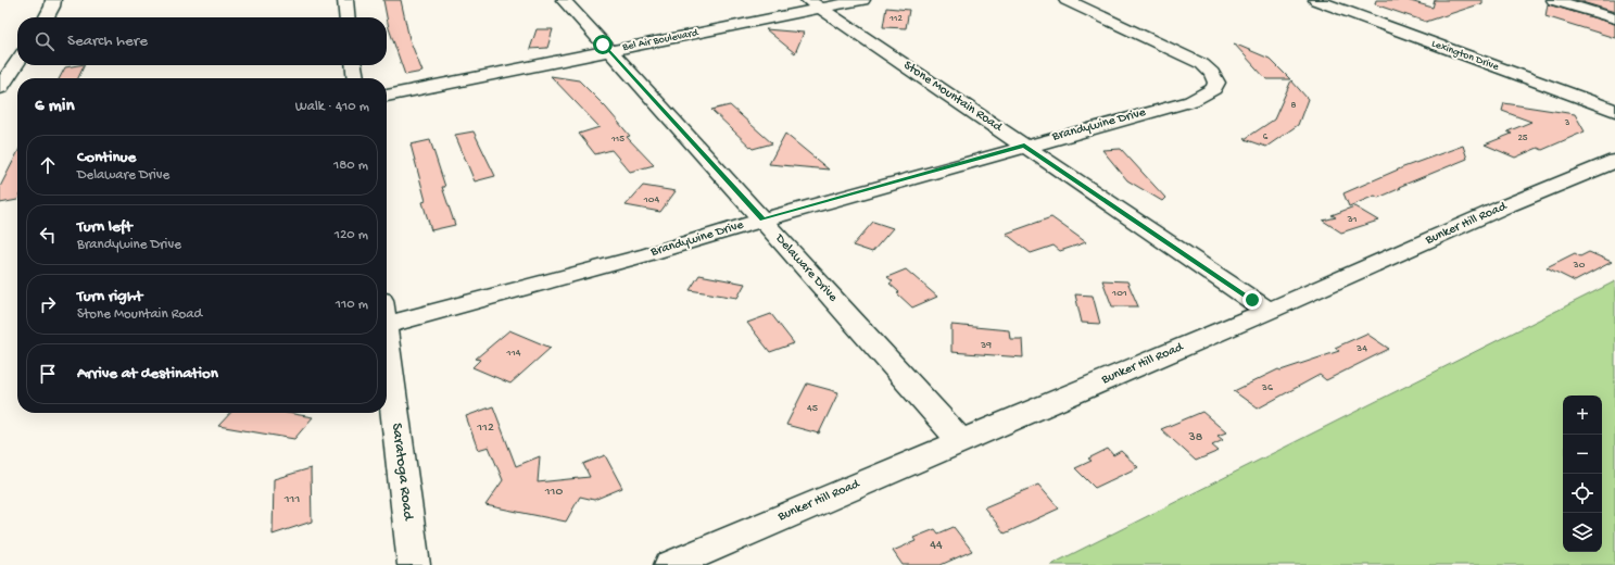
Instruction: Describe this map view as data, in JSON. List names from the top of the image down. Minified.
{"streets":{"street":["Bel Air Boulevard","Lexington Drive","Stone Mountain Road","Brandywine Drive","Bunker Hill Road","Delaware Drive","Saratoga Road"]},"crossings":[["Bel Air Boulevard","Stone Mountain Road"],["Bel Air Boulevard","Delaware Drive"],["Stone Mountain Road","Brandywine Drive"],["Stone Mountain Road","Bunker Hill Road"],["Brandywine Drive","Delaware Drive"],["Bunker Hill Road","Delaware Drive"]],"house_numbers":["112","8","3","6","25","115","104","31","30","101","39","34","114","36","45","112","38","110","111","44"],"page":{"search":"Search here","heading":["6 min","Walk · 410 m"],"list":[["Continue","Delaware Drive","180 m"],["Turn left","Brandywine Drive","120 m"],["Turn right","Stone Mountain Road","110 m"],"Arrive at destination"],"map_buttons":["+","−"]}}
